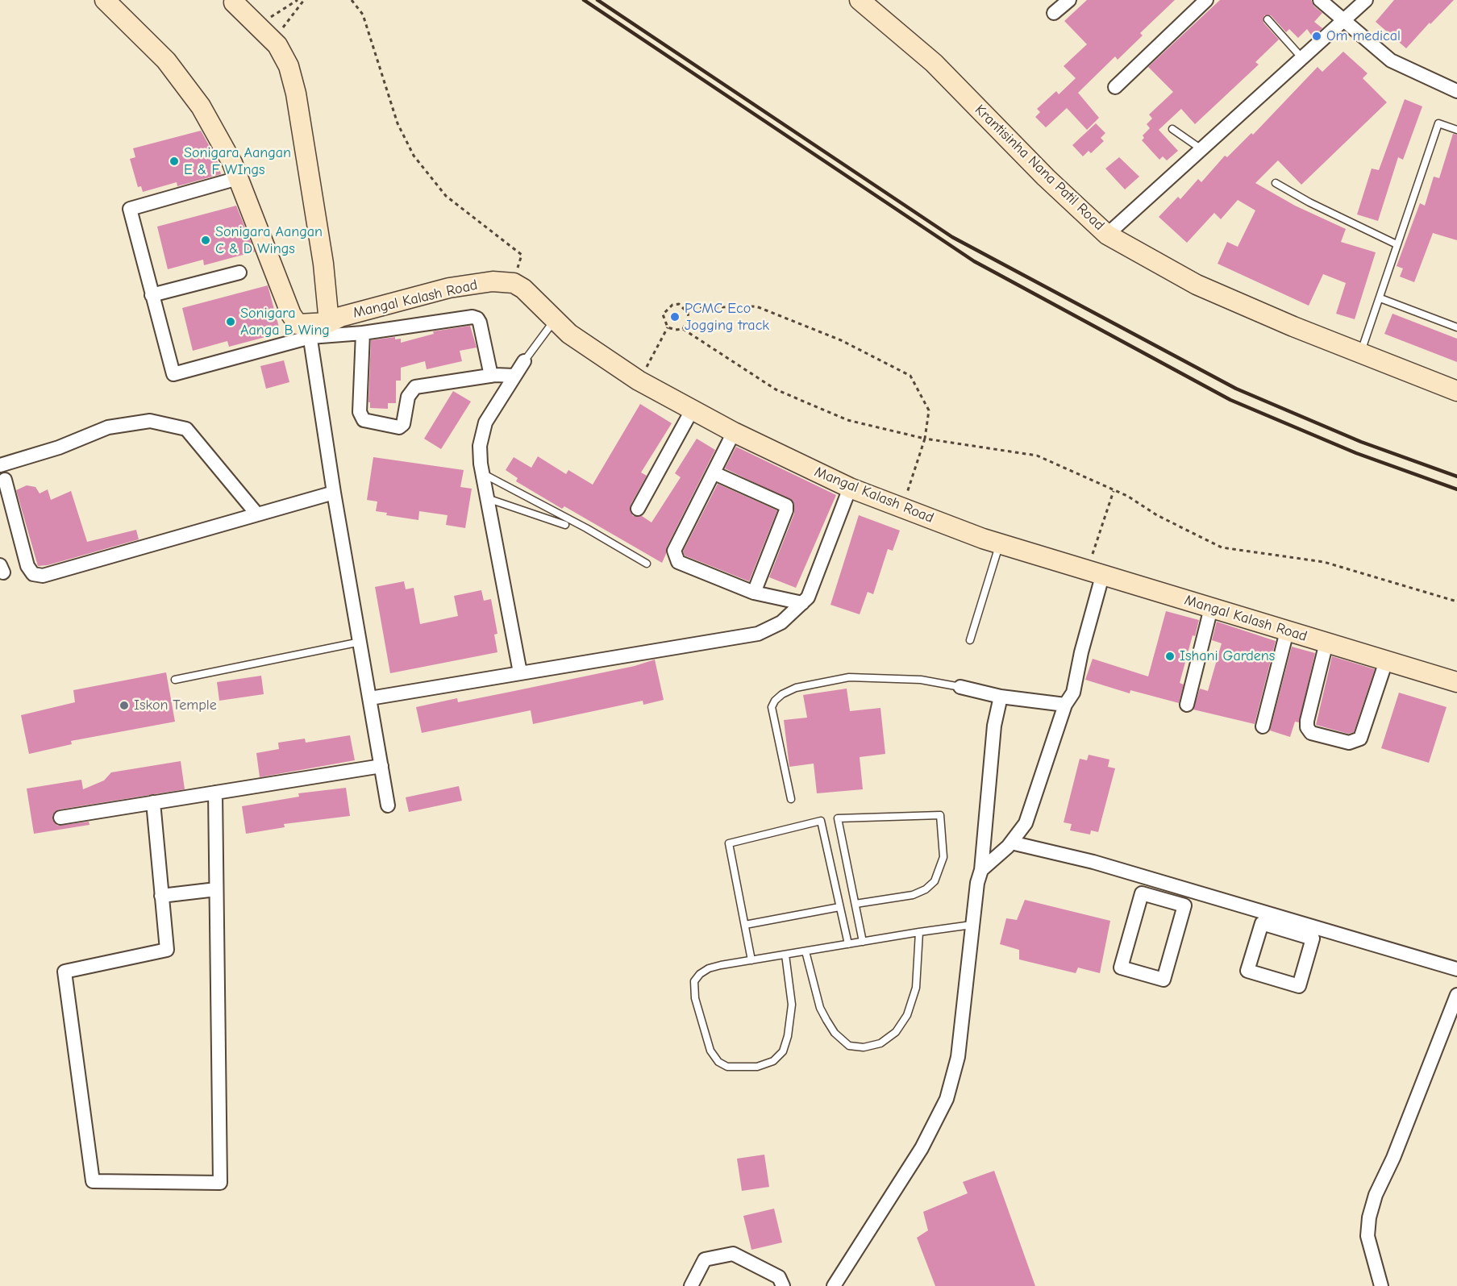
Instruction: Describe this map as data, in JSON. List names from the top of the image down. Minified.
{"streets":{"street":["Krantisinha Nana Patil Road","Mangal Kalash Road"]},"places":["Om medical","Sonigara Aangan E & F WIngs","Sonigara Aangan C & D Wings","PCMC Eco Jogging track","Sonigara Aanga B Wing","Ishani Gardens","Iskon Temple"]}
